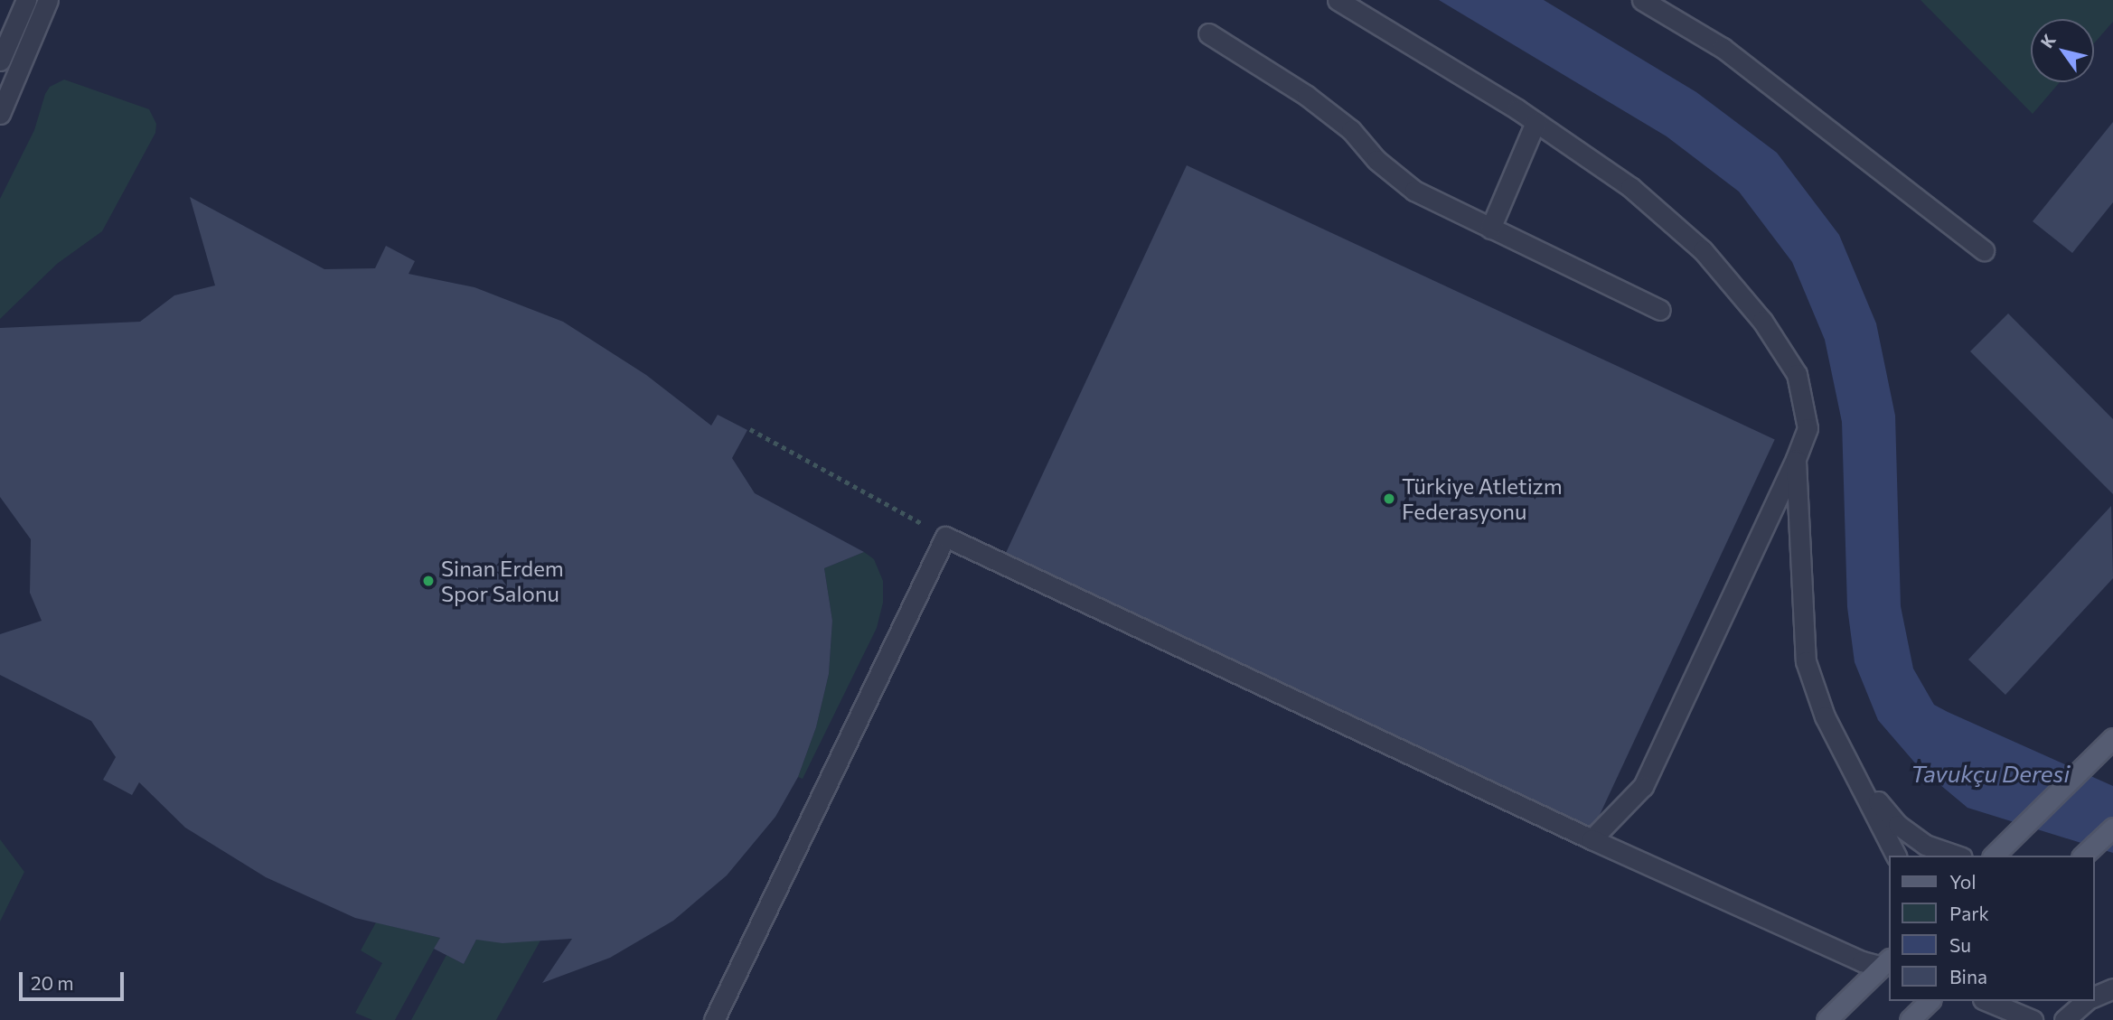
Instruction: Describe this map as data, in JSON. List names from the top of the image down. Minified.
{"water":["Tavukçu Deresi"],"places":["Türkiye Atletizm Federasyonu","Sinan Erdem Spor Salonu"],"legend":["Yol","Park","Su","Bina"],"scale_bar":"20 m","north":"top left"}
